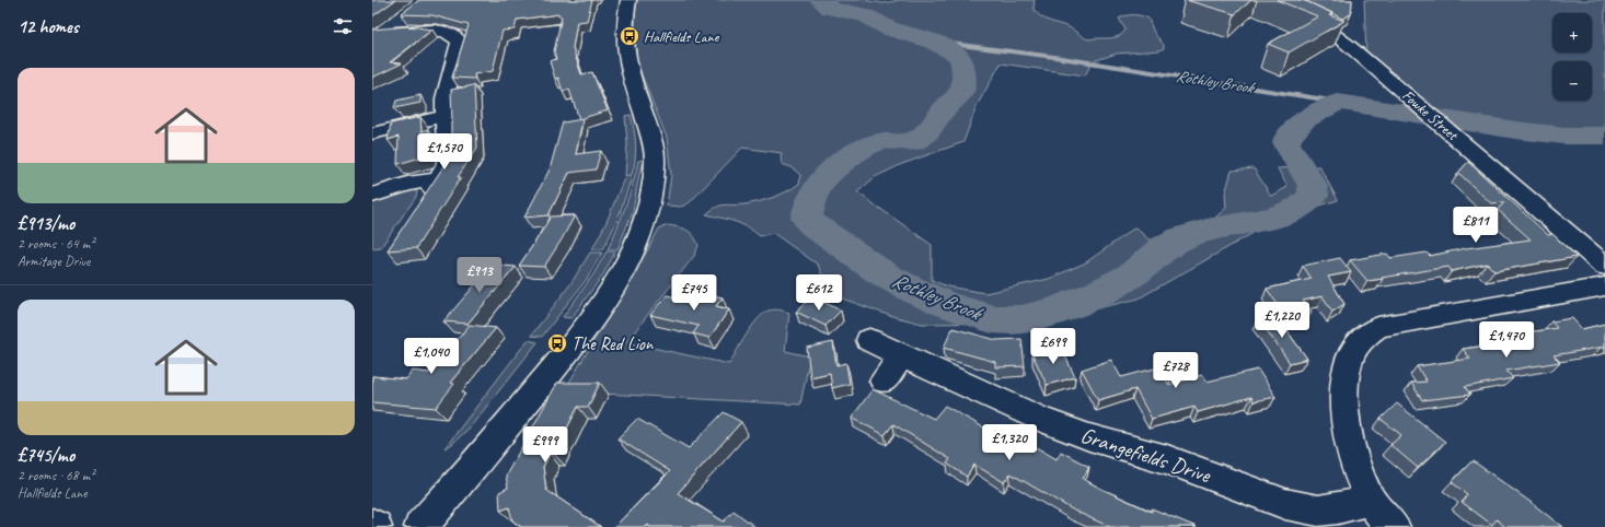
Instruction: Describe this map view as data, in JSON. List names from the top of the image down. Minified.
{"streets":{"street":["Fowke Street","Grangefields Drive"]},"water":["Rothley Brook"],"places":{"bus stop":["Hallfields Lane","The Red Lion"]},"page":{"heading":"12 homes","map_buttons":["+","−"],"list":[{"name":"£913/mo","note":"2 rooms · 64 m² · Armitage Drive"},{"name":"£745/mo","note":"2 rooms · 68 m² · Hallfields Lane"}],"price":["£1,570","£811","£913","£745","£612","£1,220","£1,470","£699","£1,040","£728","£1,320","£999"]}}
